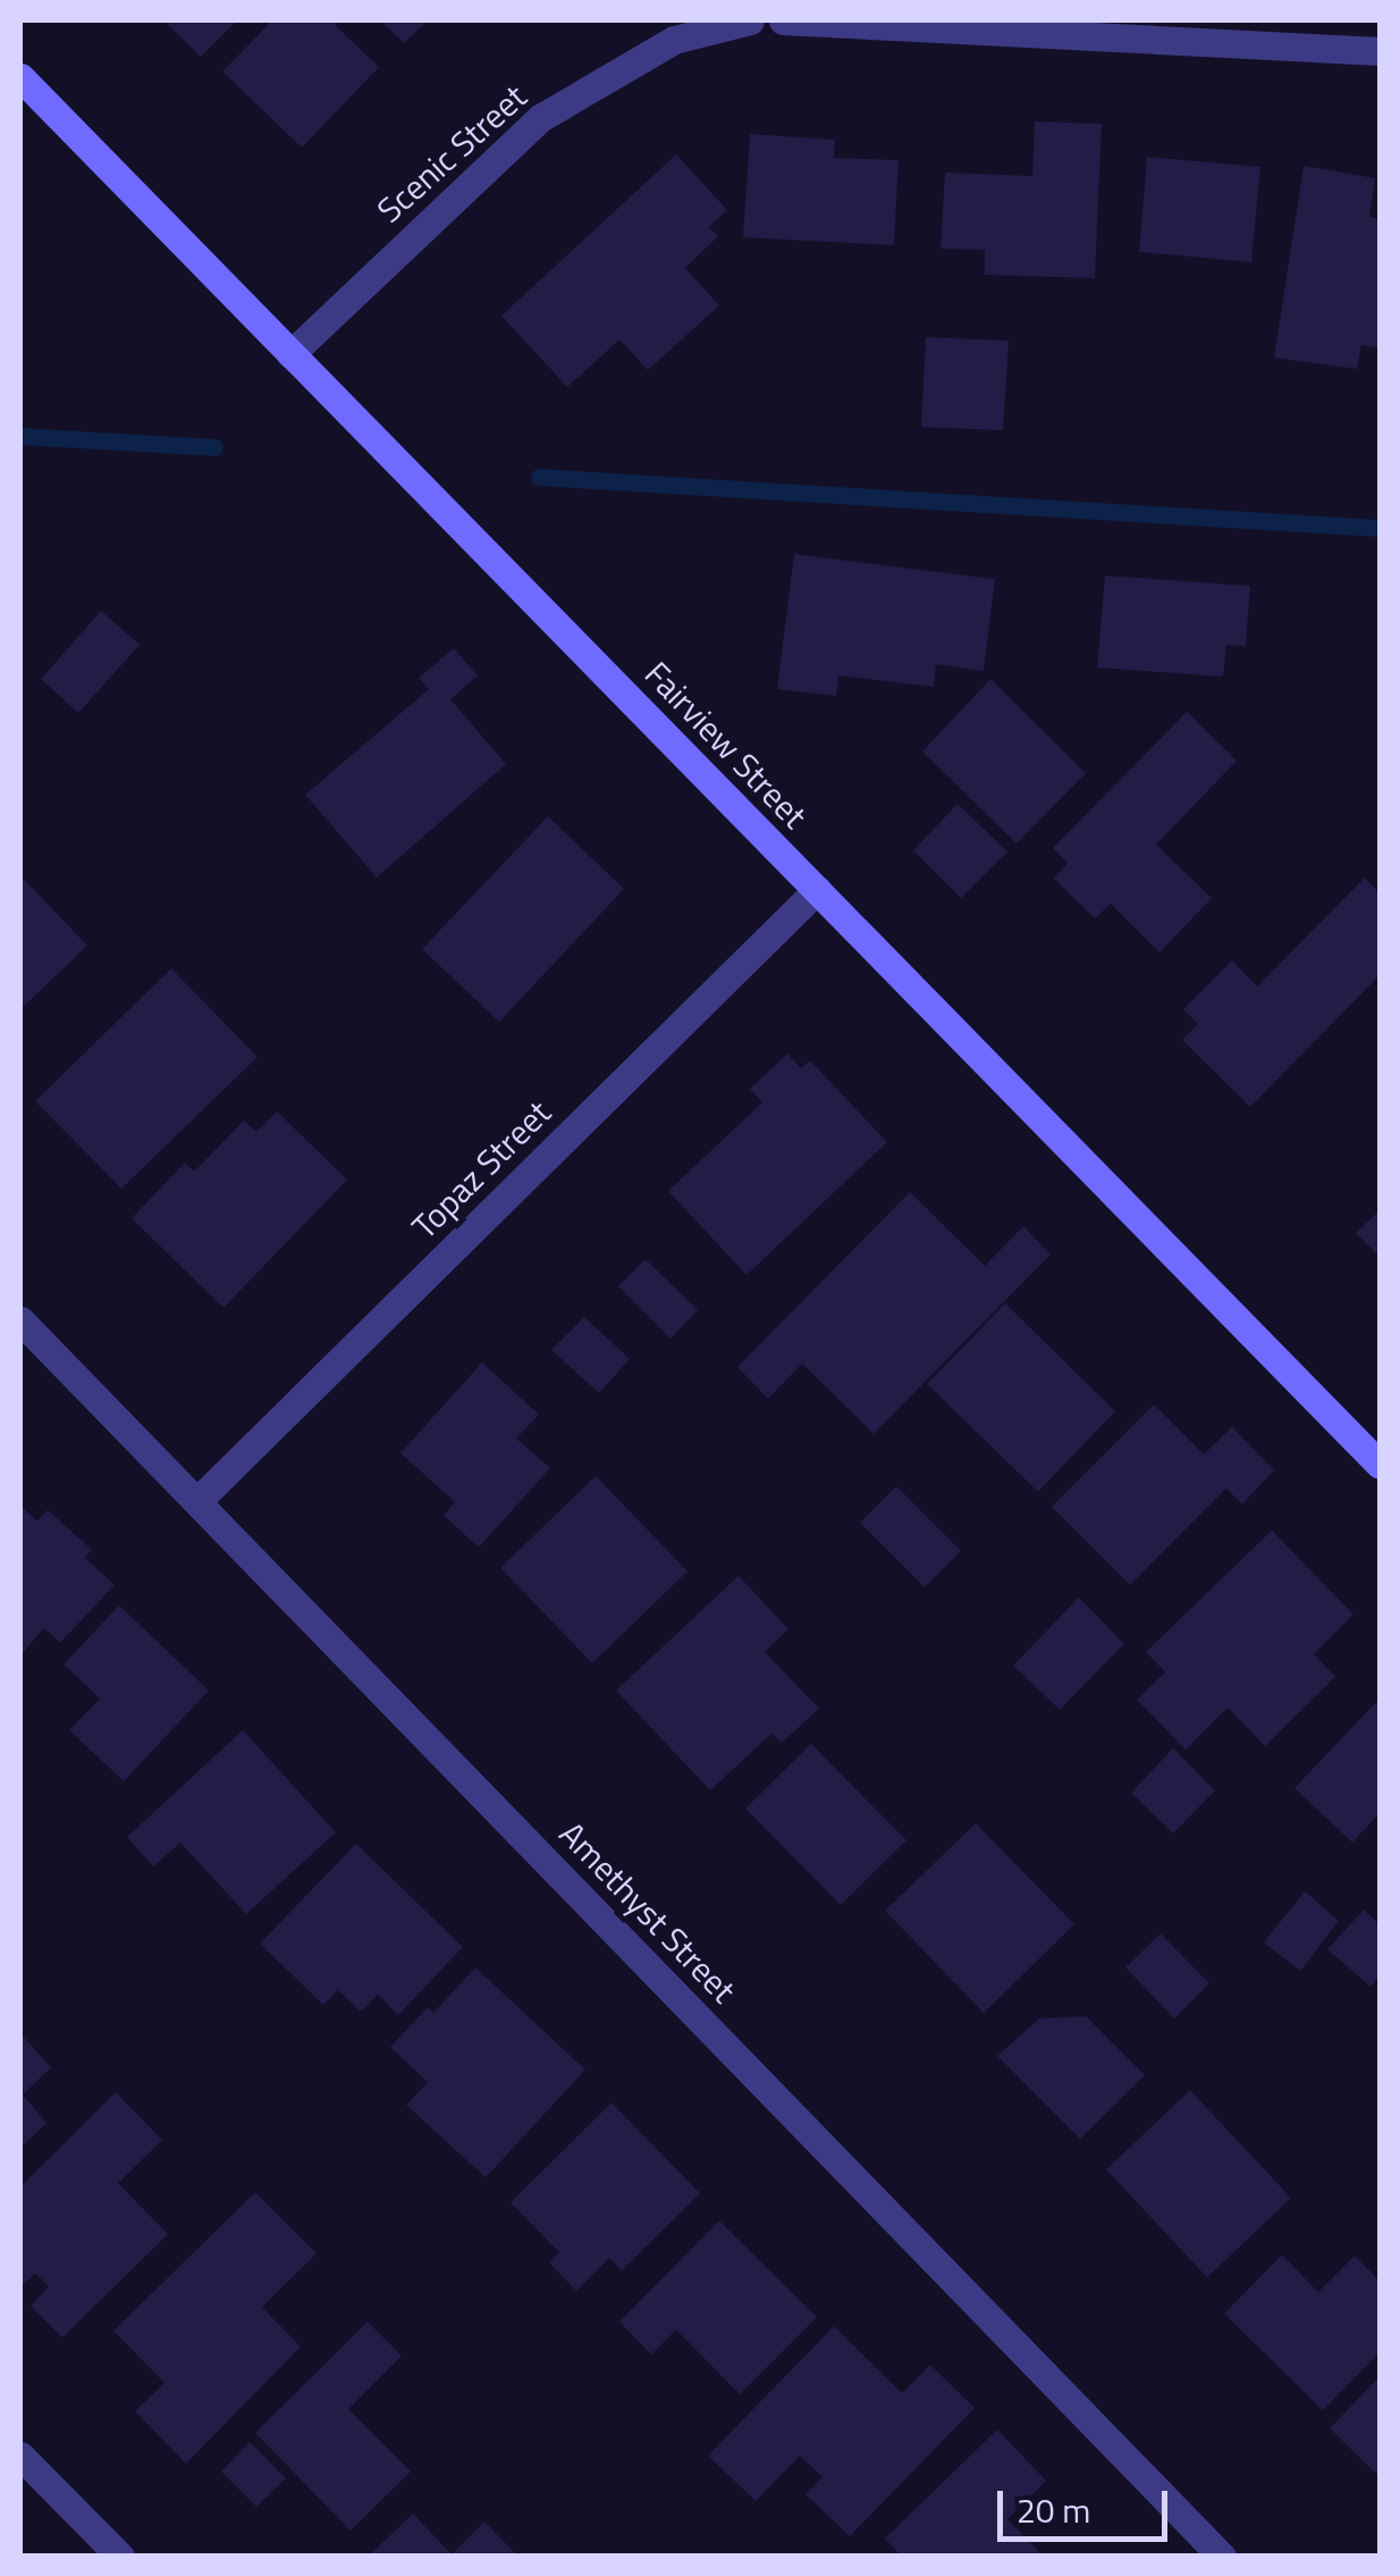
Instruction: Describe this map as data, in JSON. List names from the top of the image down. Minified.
{"streets":{"street":["Scenic Street","Fairview Street","Topaz Street","Amethyst Street"]},"crossings":[["Scenic Street","Fairview Street"],["Fairview Street","Topaz Street"],["Topaz Street","Amethyst Street"]],"scale_bar":"20 m"}
